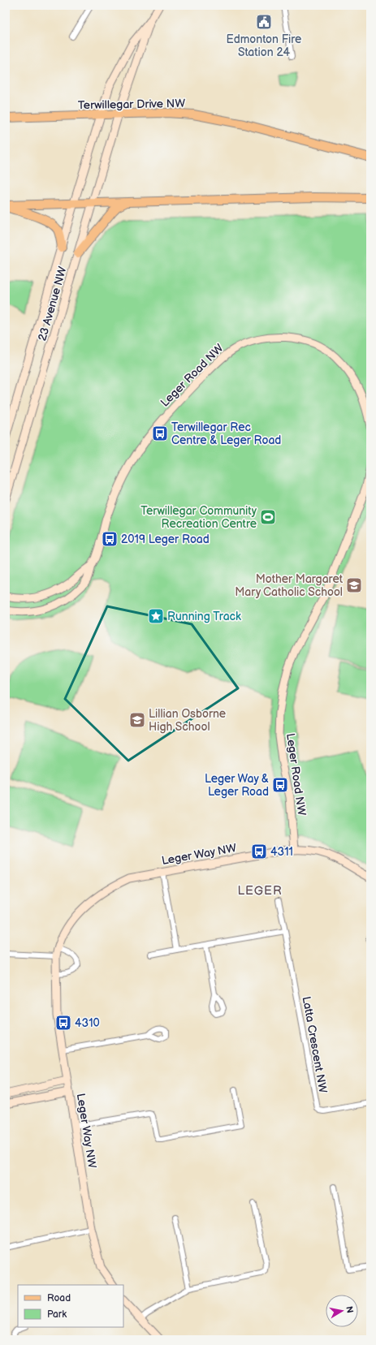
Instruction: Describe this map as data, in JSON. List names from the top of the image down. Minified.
{"streets":{"main road":["Terwillegar Drive NW"],"street":["23 Avenue NW","Leger Road NW","Leger Way NW","Latta Crescent NW"]},"crossings":[["Terwillegar Drive NW","23 Avenue NW"],["Leger Road NW","Leger Way NW"]],"districts":["LEGER"],"places":{"public building":["Edmonton Fire Station 24"],"bus stop":["Terwillegar Rec Centre & Leger Road","2019 Leger Road","Leger Way & Leger Road","4311","4310"],"sports":["Terwillegar Community Recreation Centre"],"school or university":["Mother Margaret Mary Catholic School","Lillian Osborne High School"],"place":["Running Track"]},"legend":["Road","Park"],"north":"right"}
